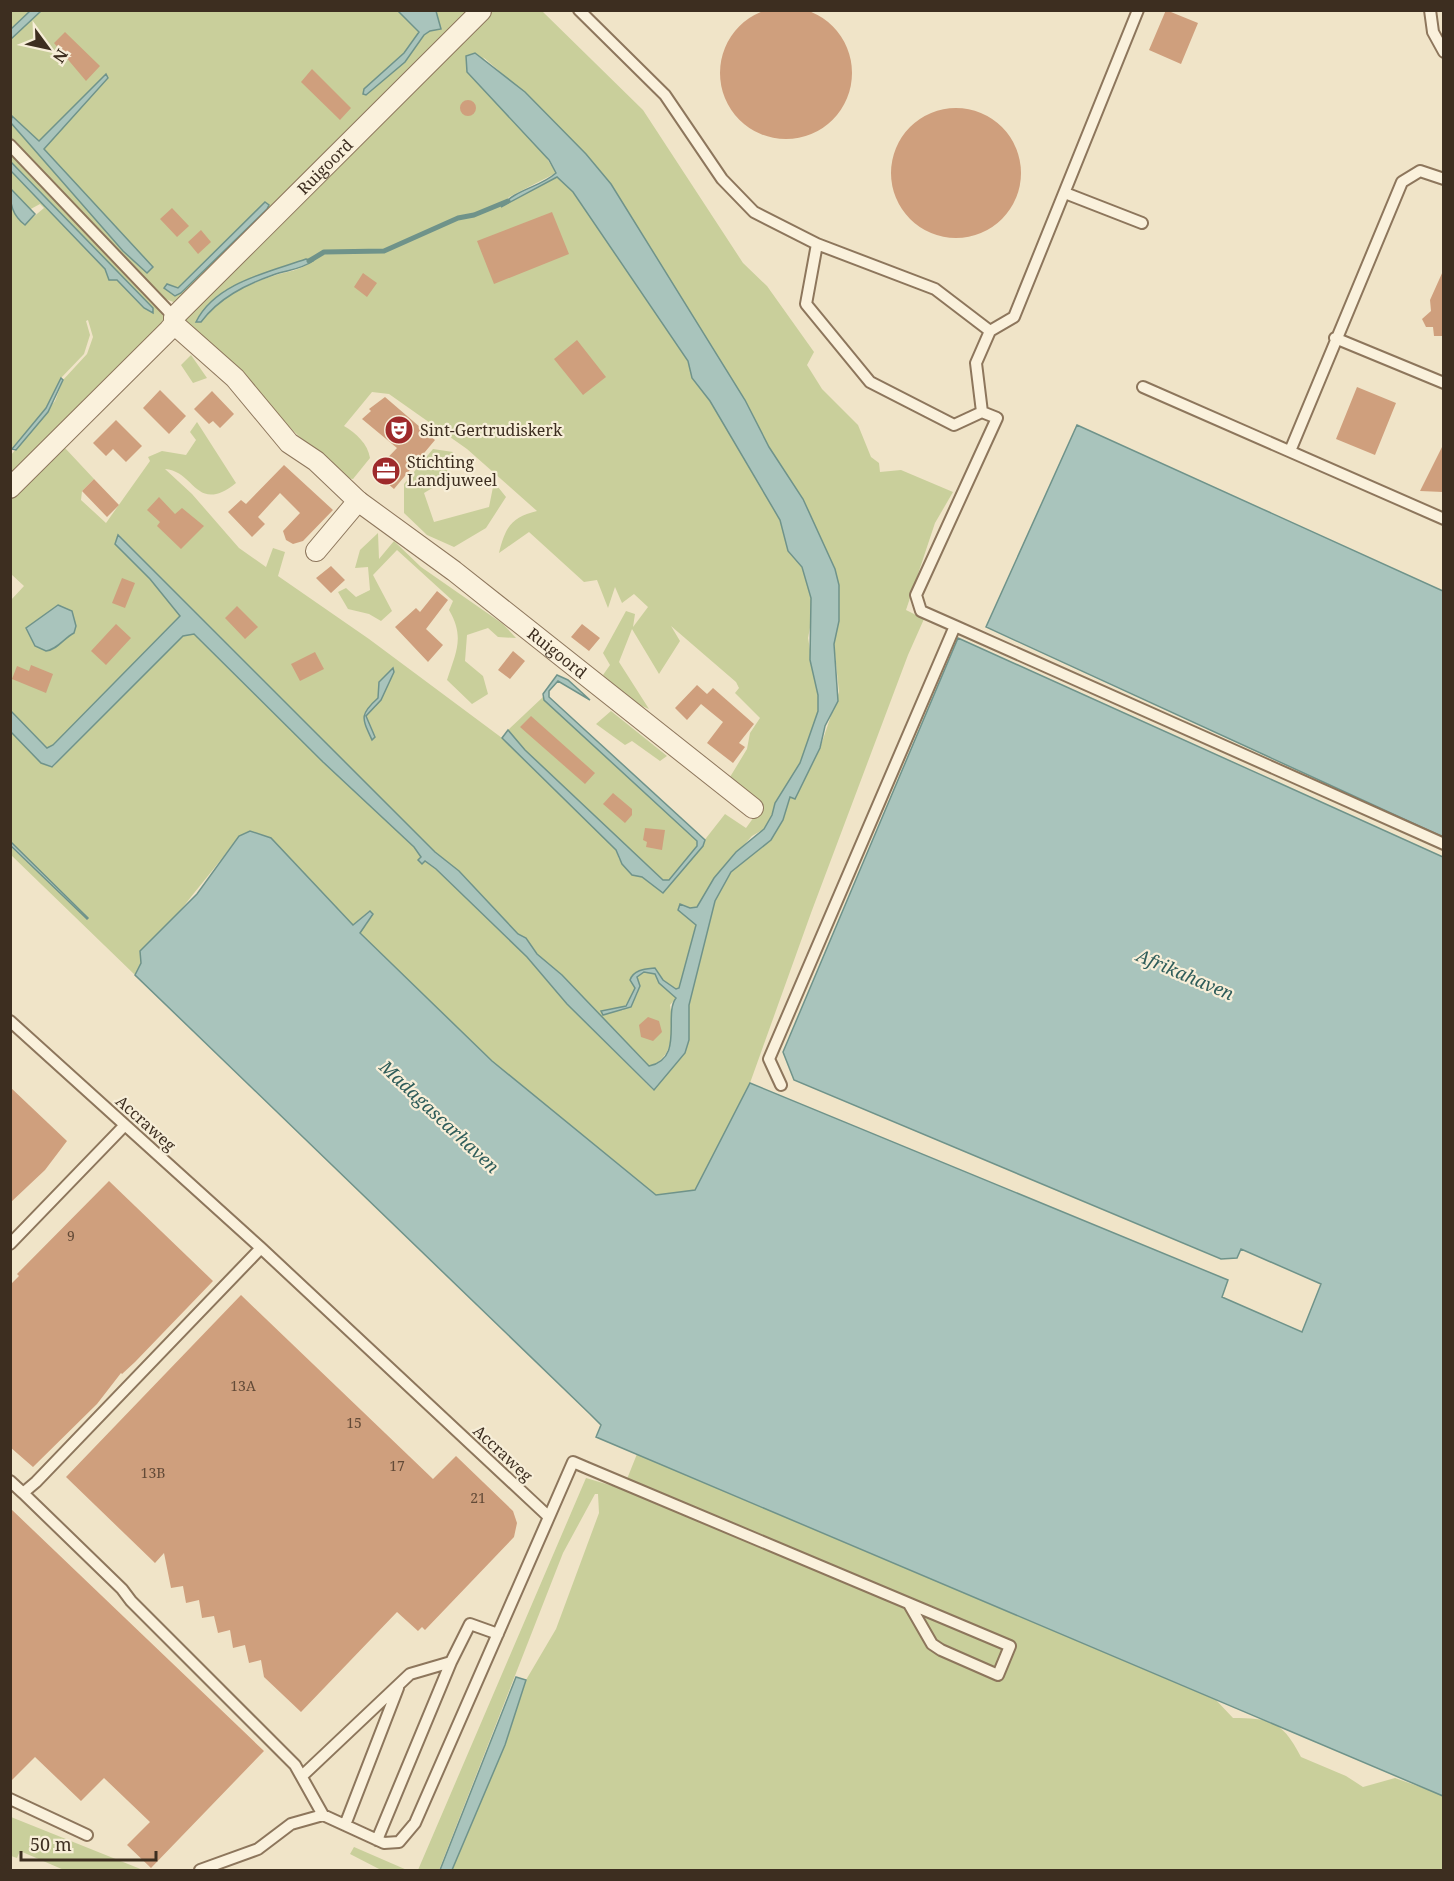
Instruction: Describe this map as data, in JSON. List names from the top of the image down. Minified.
{"streets":{"street":["Ruigoord"],"lane":["Accraweg"]},"water":["Afrikahaven","Madagascarhaven"],"places":{"theatre":["Sint-Gertrudiskerk"],"office":["Stichting Landjuweel"]},"house_numbers":["9","13A","15","17","13B","21"],"scale_bar":"50 m","north":"bottom right"}
